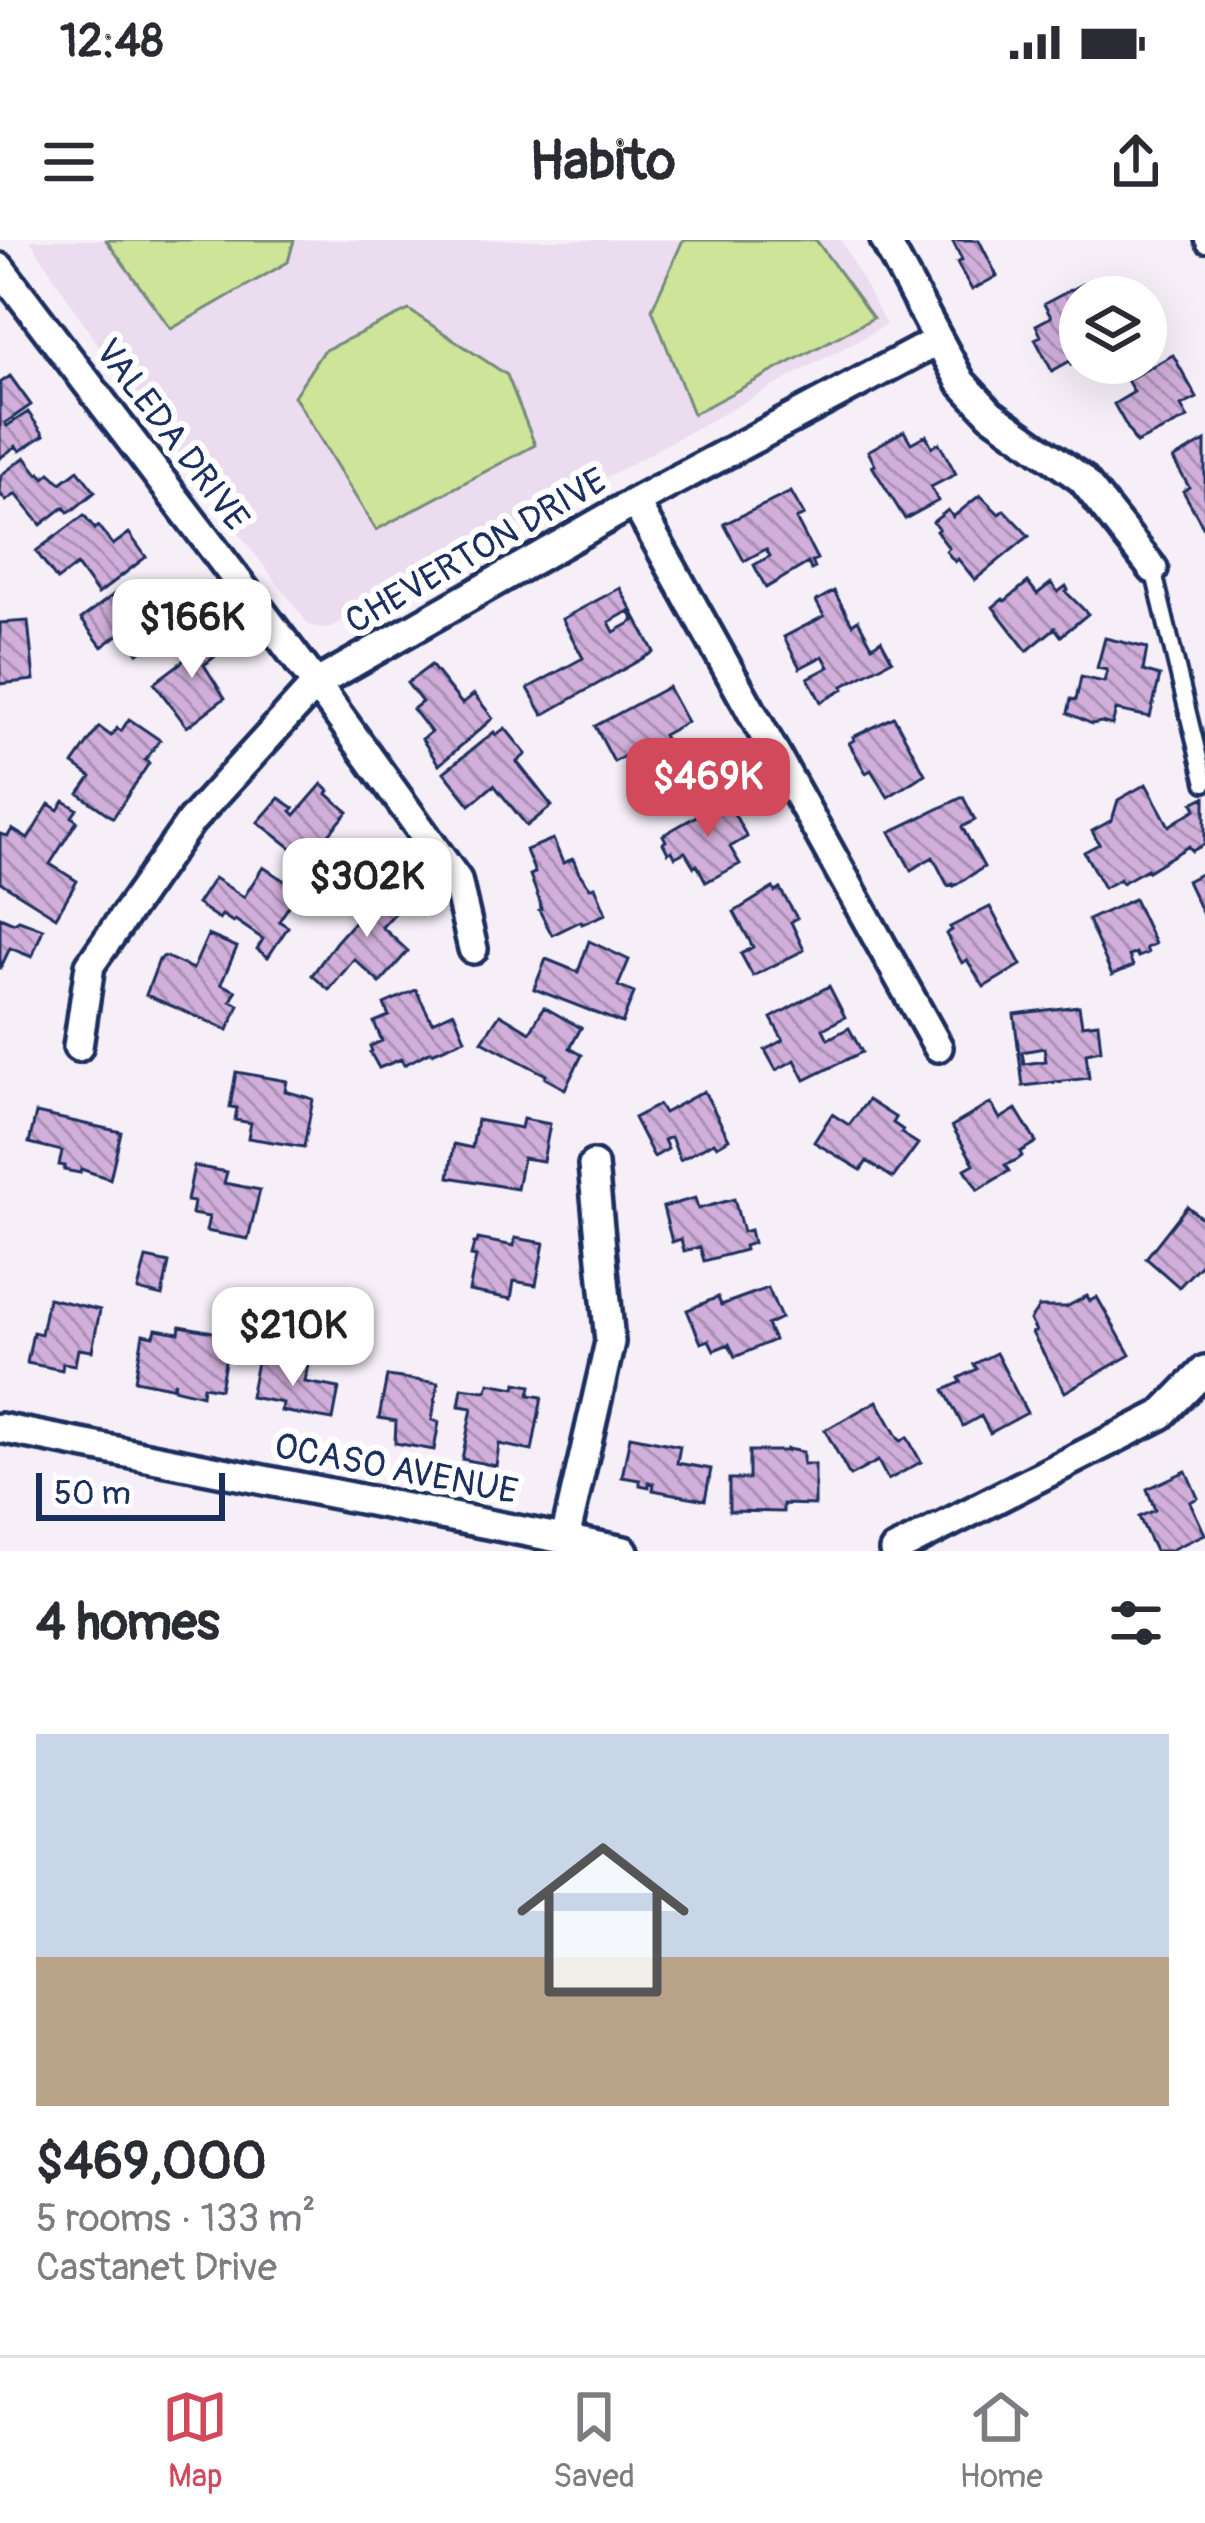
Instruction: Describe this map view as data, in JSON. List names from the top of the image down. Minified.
{"streets":{"street":["VALEDA DRIVE","CHEVERTON DRIVE","OCASO AVENUE"]},"crossings":[["VALEDA DRIVE","CHEVERTON DRIVE"]],"scale_bar":"50 m","page":{"status":"12:48","header":"Habito","price":["$166K","$469K","$302K","$210K"],"scale":"50 m","heading":"4 homes","list":[{"name":"$469,000","note":"5 rooms · 133 m² · Castanet Drive"}],"tabs":["Map","Saved","Home"]}}
